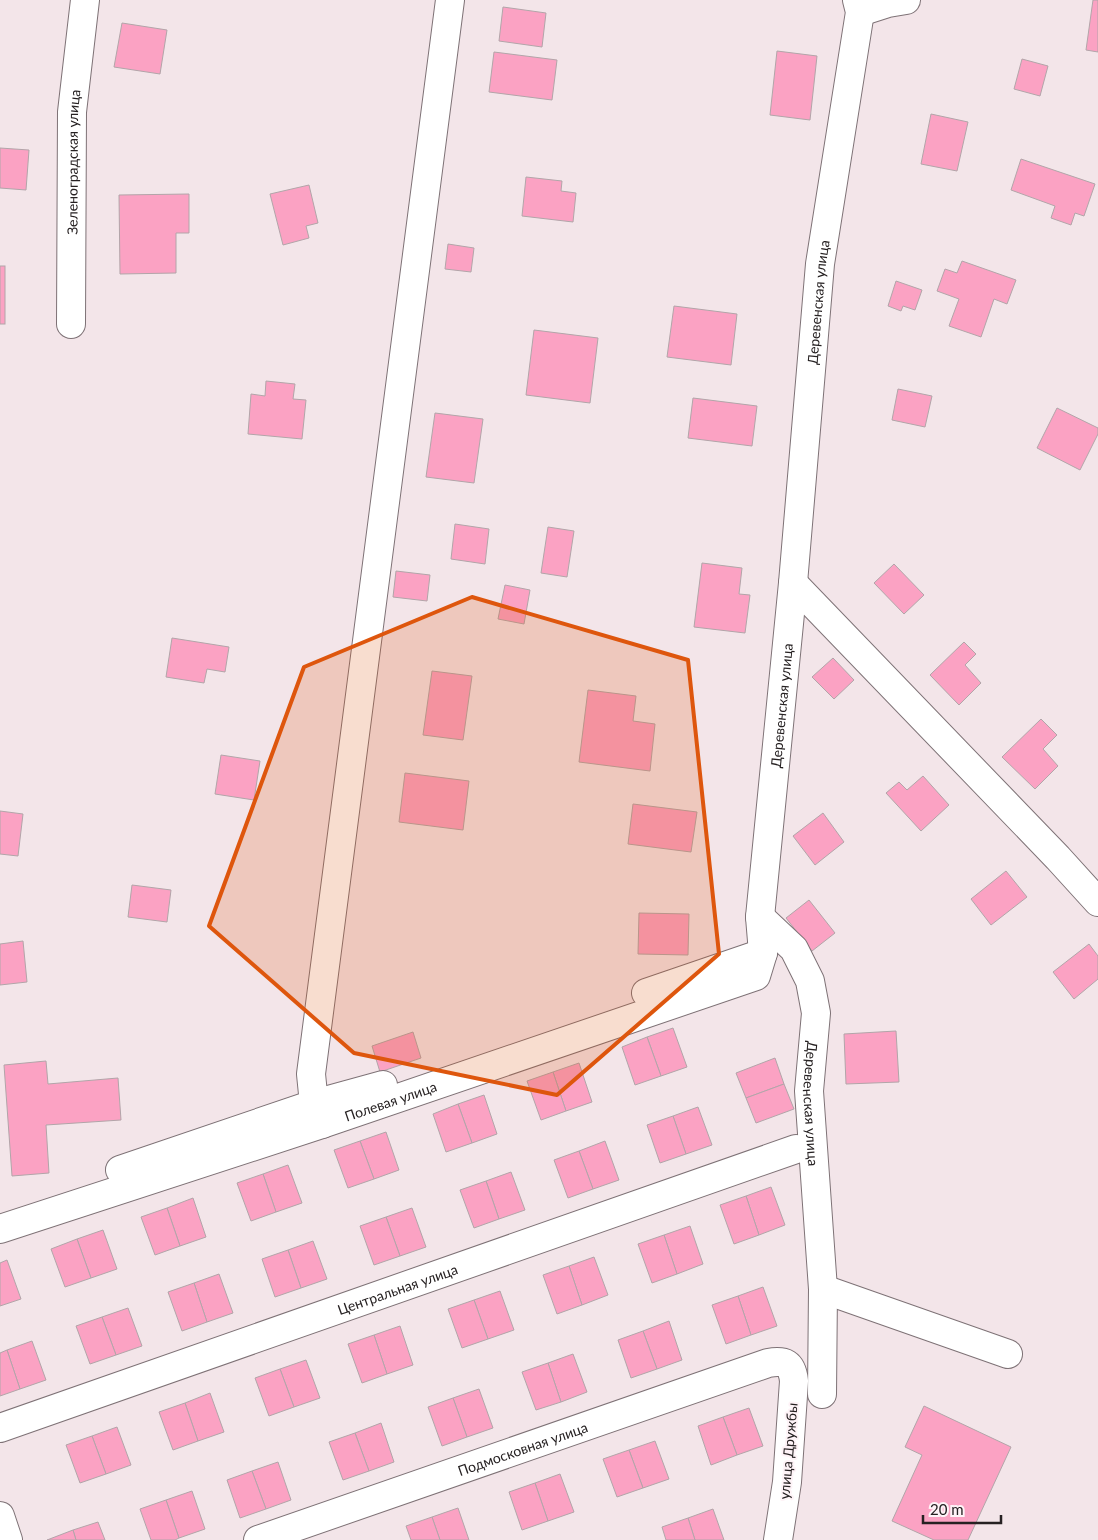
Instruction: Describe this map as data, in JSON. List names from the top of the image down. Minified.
{"streets":{"street":["Зеленоградская улица","Деревенская улица","Центральная улица","Подмосковная улица","улица Дружбы"]},"crossings":[["Подмосковная улица","улица Дружбы"]],"scale_bar":"20 m"}
